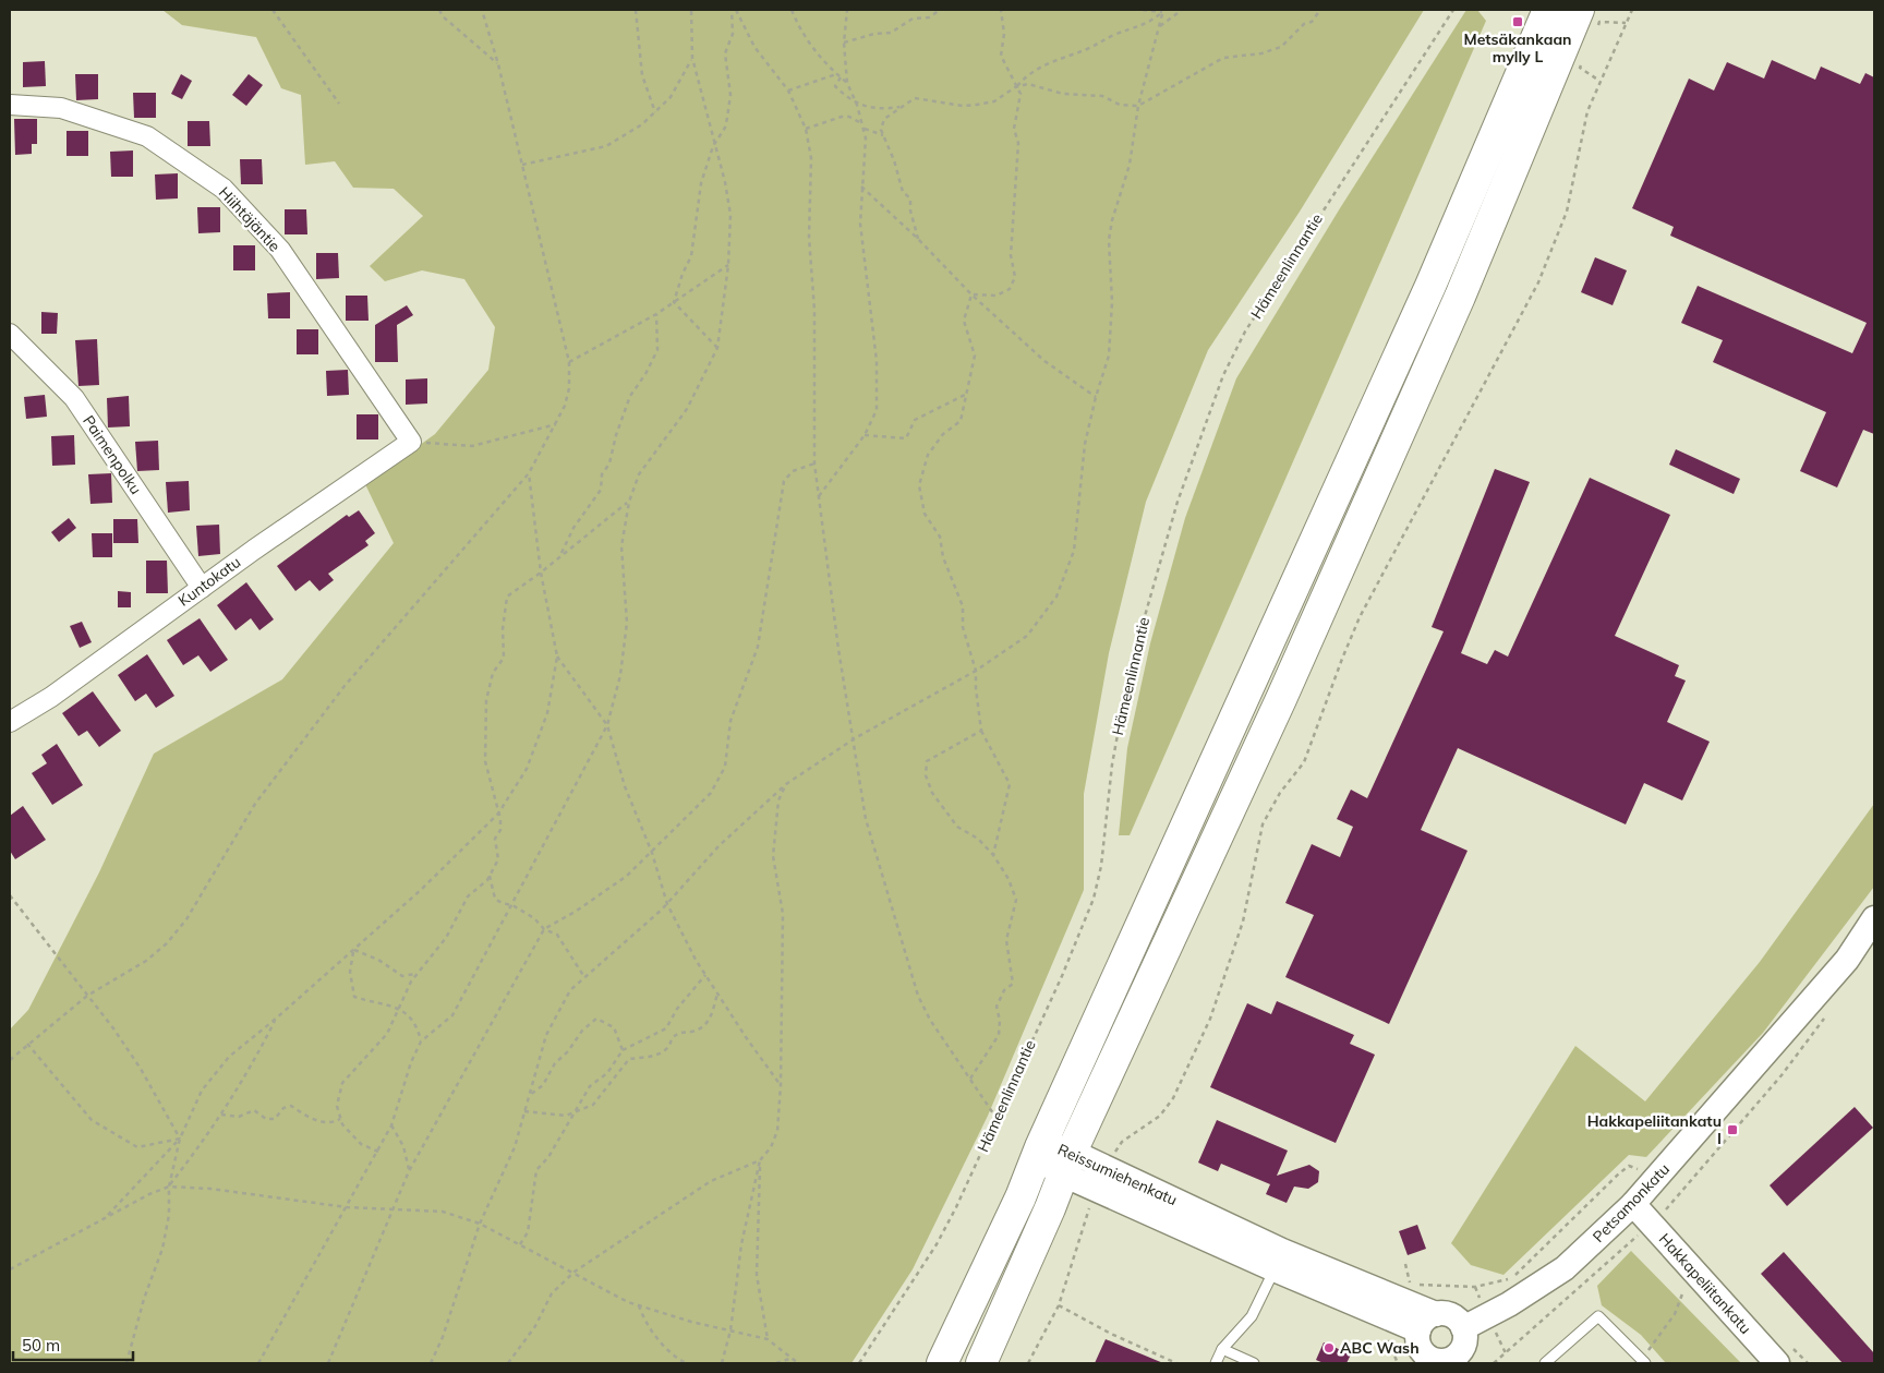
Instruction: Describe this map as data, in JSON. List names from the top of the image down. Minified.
{"streets":{"street":["Hiihtäjäntie","Paimenpolku","Kuntokatu","Reissumiehenkatu","Petsamonkatu","Hakkapeliitankatu"],"path":["Hämeenlinnantie"]},"crossings":[["Hiihtäjäntie","Kuntokatu"],["Paimenpolku","Kuntokatu"],["Reissumiehenkatu","Petsamonkatu"],["Petsamonkatu","Hakkapeliitankatu"]],"places":{"transit":["Metsäkankaan mylly L","Hakkapeliitankatu I"],"other":["ABC Wash"]},"scale_bar":"50 m"}
